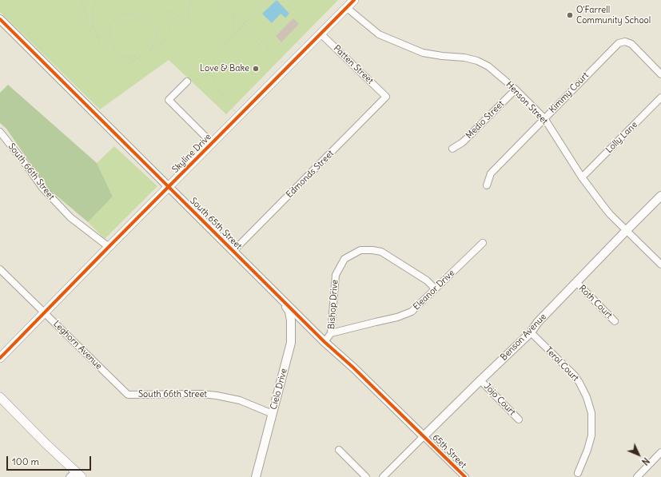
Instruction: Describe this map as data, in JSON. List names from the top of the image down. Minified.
{"streets":{"main road":["Skyline Drive"],"street":["Patten Street","Kimmy Court","Henson Street","Medio Street","Lolly Lane","South 66th Street","Edmonds Street","South 65th Street","Eleanor Drive","Roth Court","Bishop Drive","Benson Avenue","Leghorn Avenue","Terol Court","Cielo Drive","Jojo Court","65th Street"]},"crossings":[["Patten Street","Skyline Drive"],["Patten Street","Edmonds Street"],["Kimmy Court","Henson Street"],["Henson Street","Medio Street"],["Henson Street","Lolly Lane"],["Henson Street","Skyline Drive"],["Henson Street","Benson Avenue"],["Skyline Drive","South 66th Street"],["Skyline Drive","South 65th Street"],["Skyline Drive","Leghorn Avenue"],["South 66th Street","Leghorn Avenue"],["South 66th Street","Cielo Drive"],["Edmonds Street","South 65th Street"],["South 65th Street","Benson Avenue"],["South 65th Street","Cielo Drive"],["South 65th Street","65th Street"],["Eleanor Drive","Bishop Drive"],["Roth Court","Benson Avenue"],["Benson Avenue","Terol Court"],["Benson Avenue","Jojo Court"],["Benson Avenue","65th Street"]],"places":["O'Farrell Community School","Love & Bake"],"scale_bar":"100 m","north":"bottom right"}
